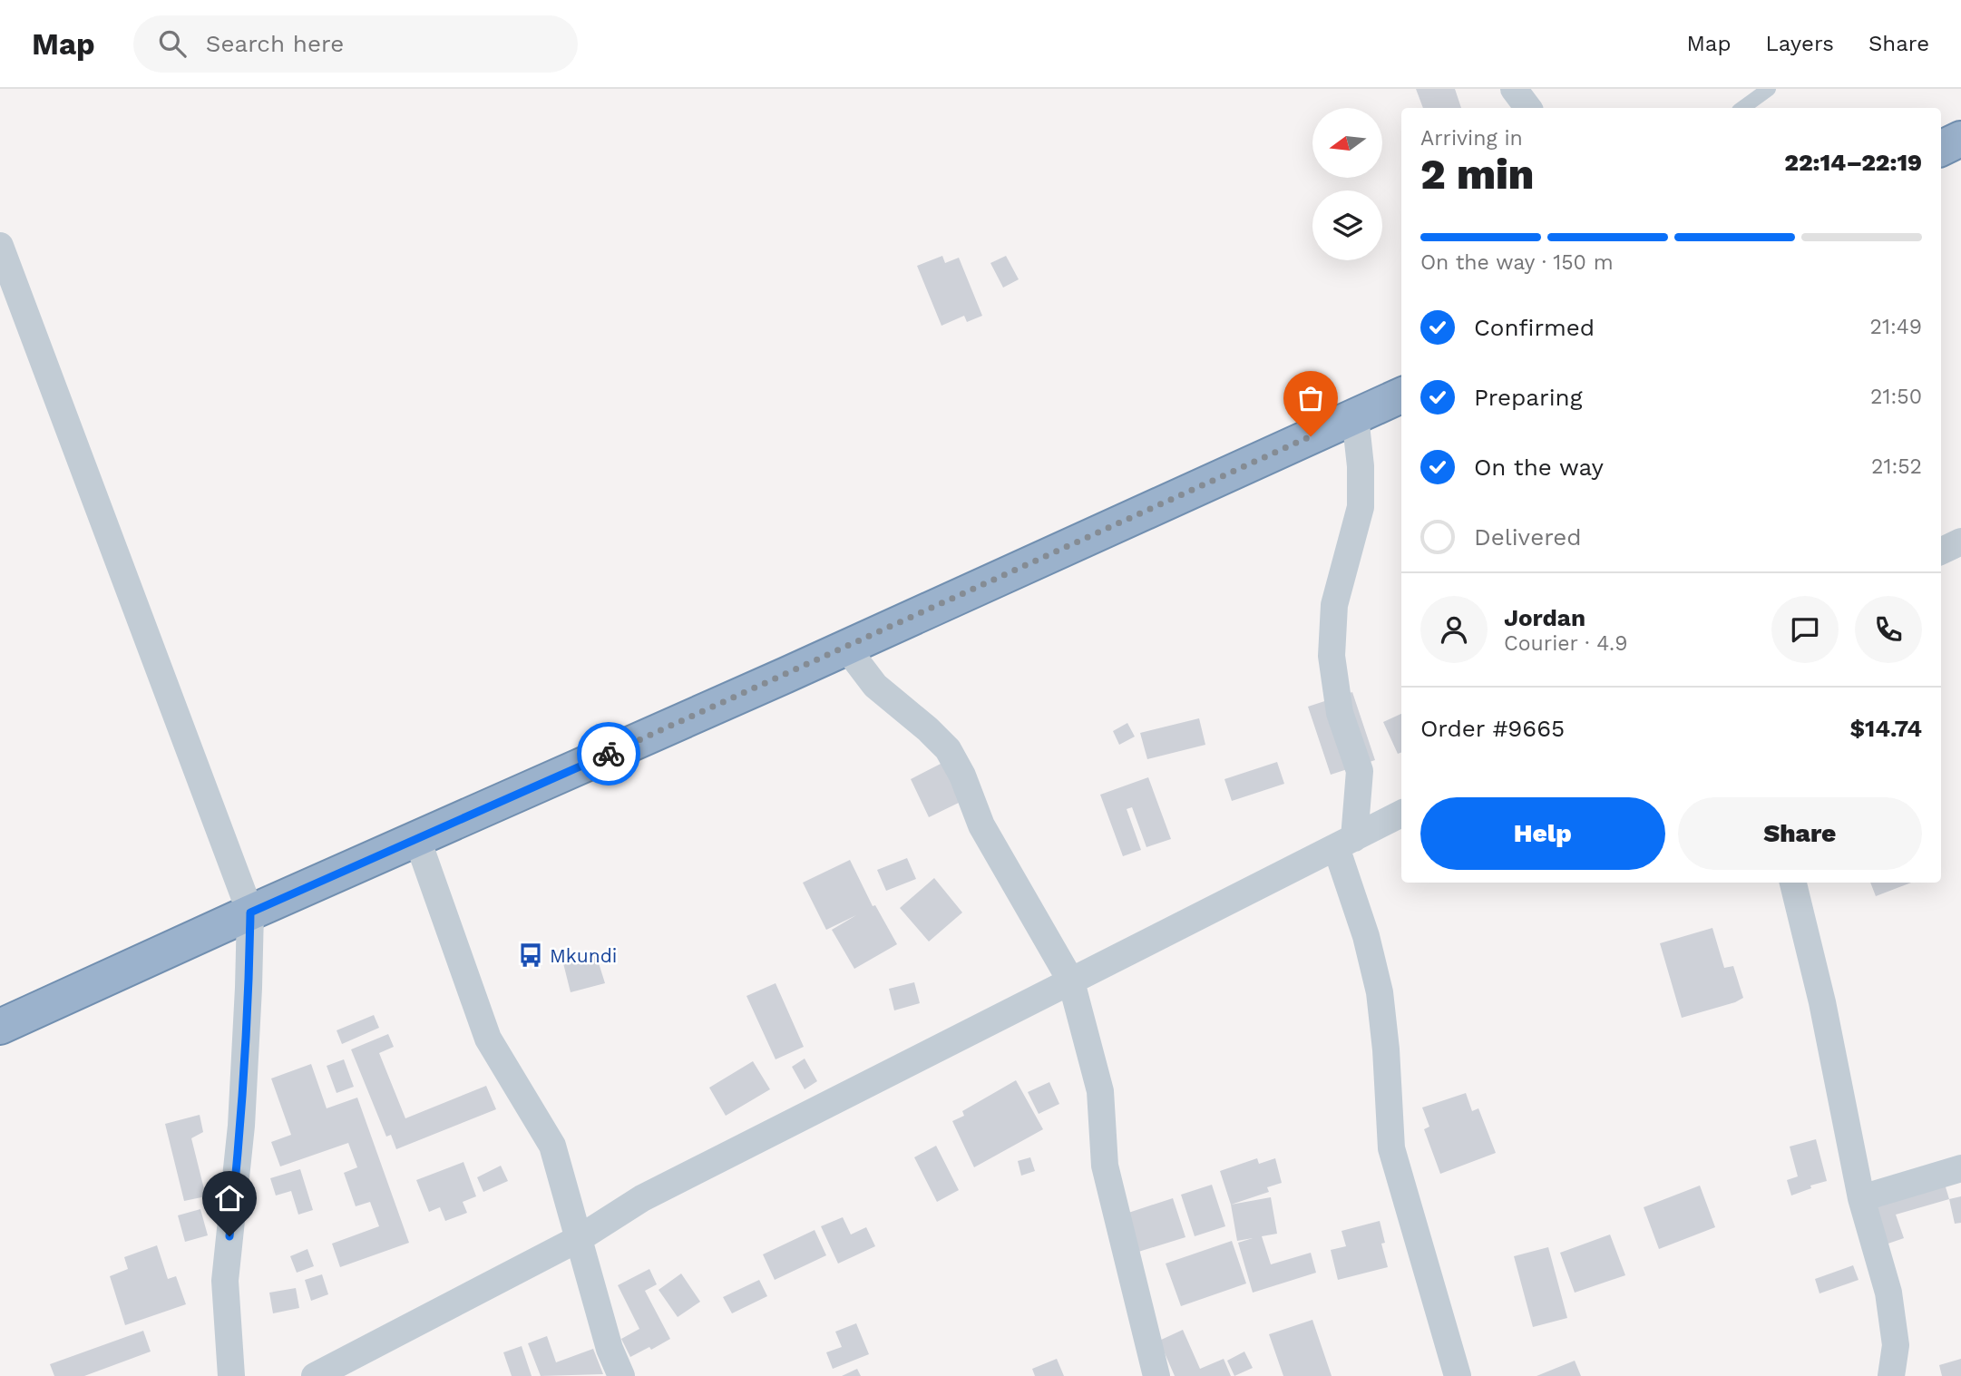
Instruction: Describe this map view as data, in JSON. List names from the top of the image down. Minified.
{"places":{"bus stop":["Mkundi"]},"north":"left","page":{"header":"Map","search":"Search here","nav":["Map","Layers","Share"],"heading":["2 min","Arriving in","22:14–22:19"],"panel":["Jordan","Courier · 4.9","Order #9665","$14.74"],"bar":"On the way · 150 m","list":[["Confirmed","21:49"],["Preparing","21:50"],["On the way","21:52"],"Delivered"],"buttons":["Help","Share"]}}
